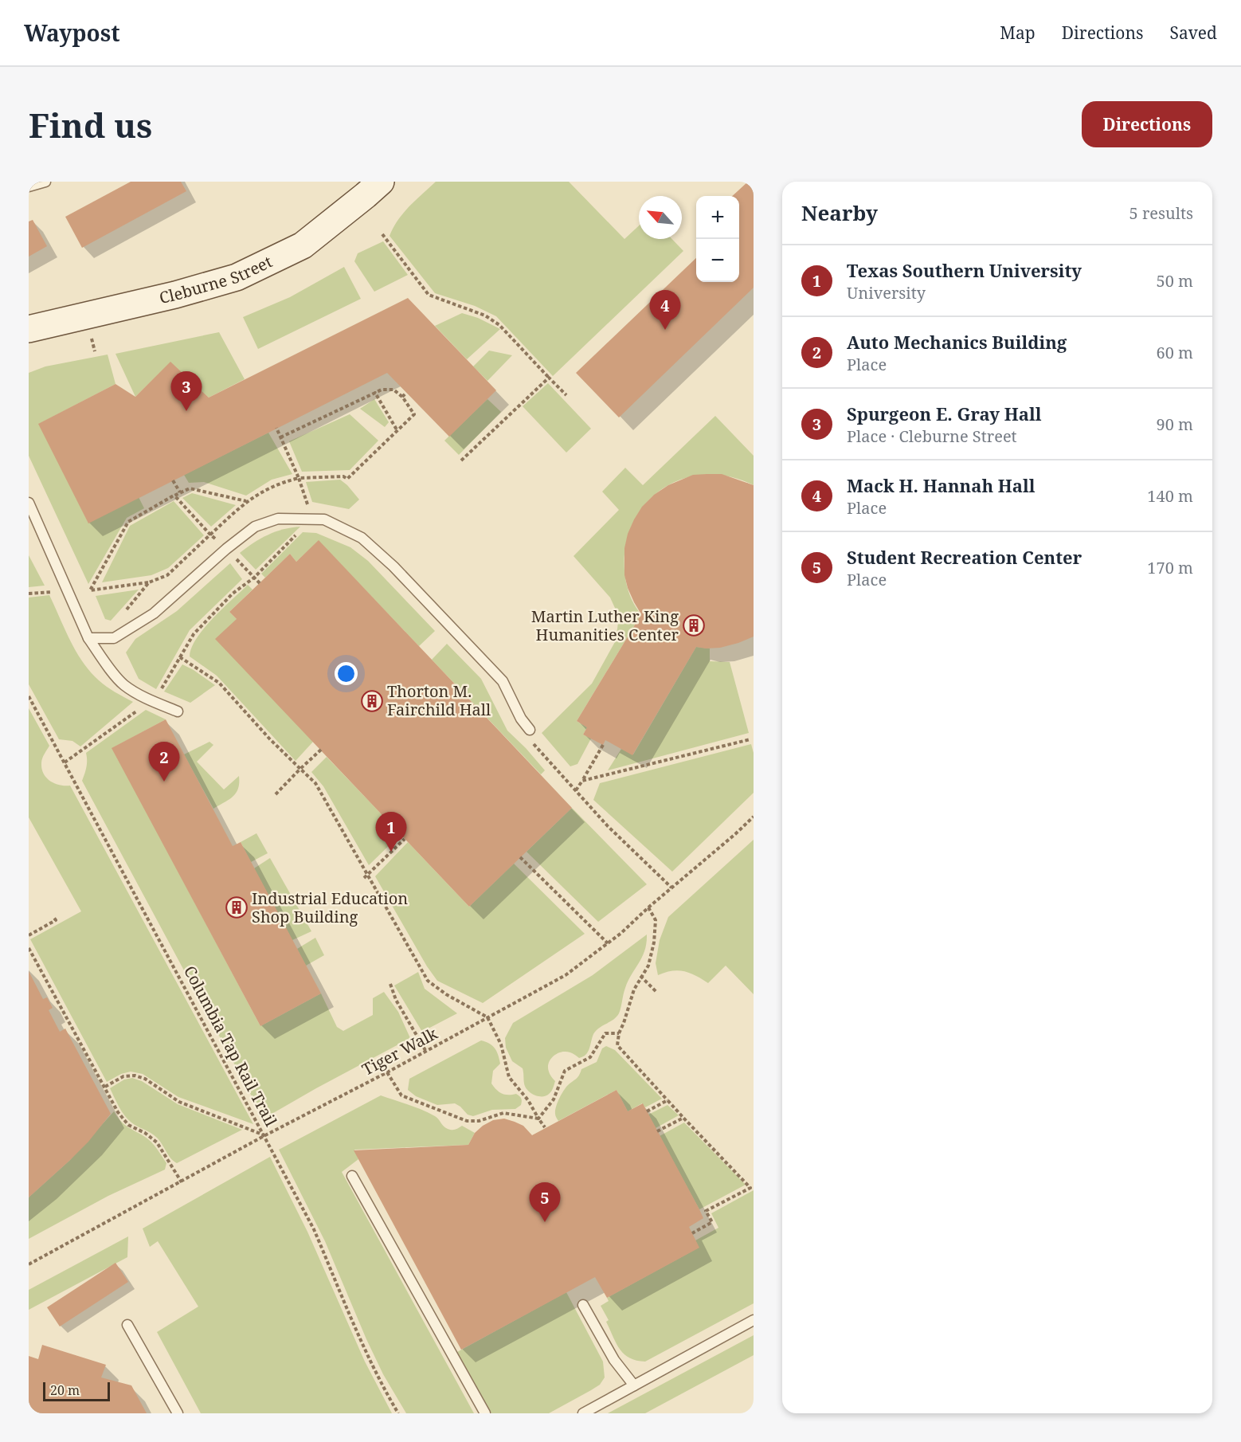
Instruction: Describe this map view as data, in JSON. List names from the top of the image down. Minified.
{"streets":{"main road":["Cleburne Street"],"path":["Columbia Tap Rail Trail","Tiger Walk"]},"crossings":[["Columbia Tap Rail Trail","Tiger Walk"]],"places":{"building":["Martin Luther King Humanities Center","Thorton M. Fairchild Hall","Industrial Education Shop Building"]},"scale_bar":"20 m","north":"top left","page":{"header":"Waypost","nav":["Map","Directions","Saved"],"buttons":"Directions","title":"Find us","heading":["Nearby","5 results"],"map_buttons":["+","−"],"list":[{"mark":"1","name":"Texas Southern University","note":"University","value":"50 m"},{"mark":"2","name":"Auto Mechanics Building","note":"Place","value":"60 m"},{"mark":"3","name":"Spurgeon E. Gray Hall","note":"Place · Cleburne Street","value":"90 m"},{"mark":"4","name":"Mack H. Hannah Hall","note":"Place","value":"140 m"},{"mark":"5","name":"Student Recreation Center","note":"Place","value":"170 m"}],"pins":["4","3","2","1","5"],"scale":"20 m"}}
